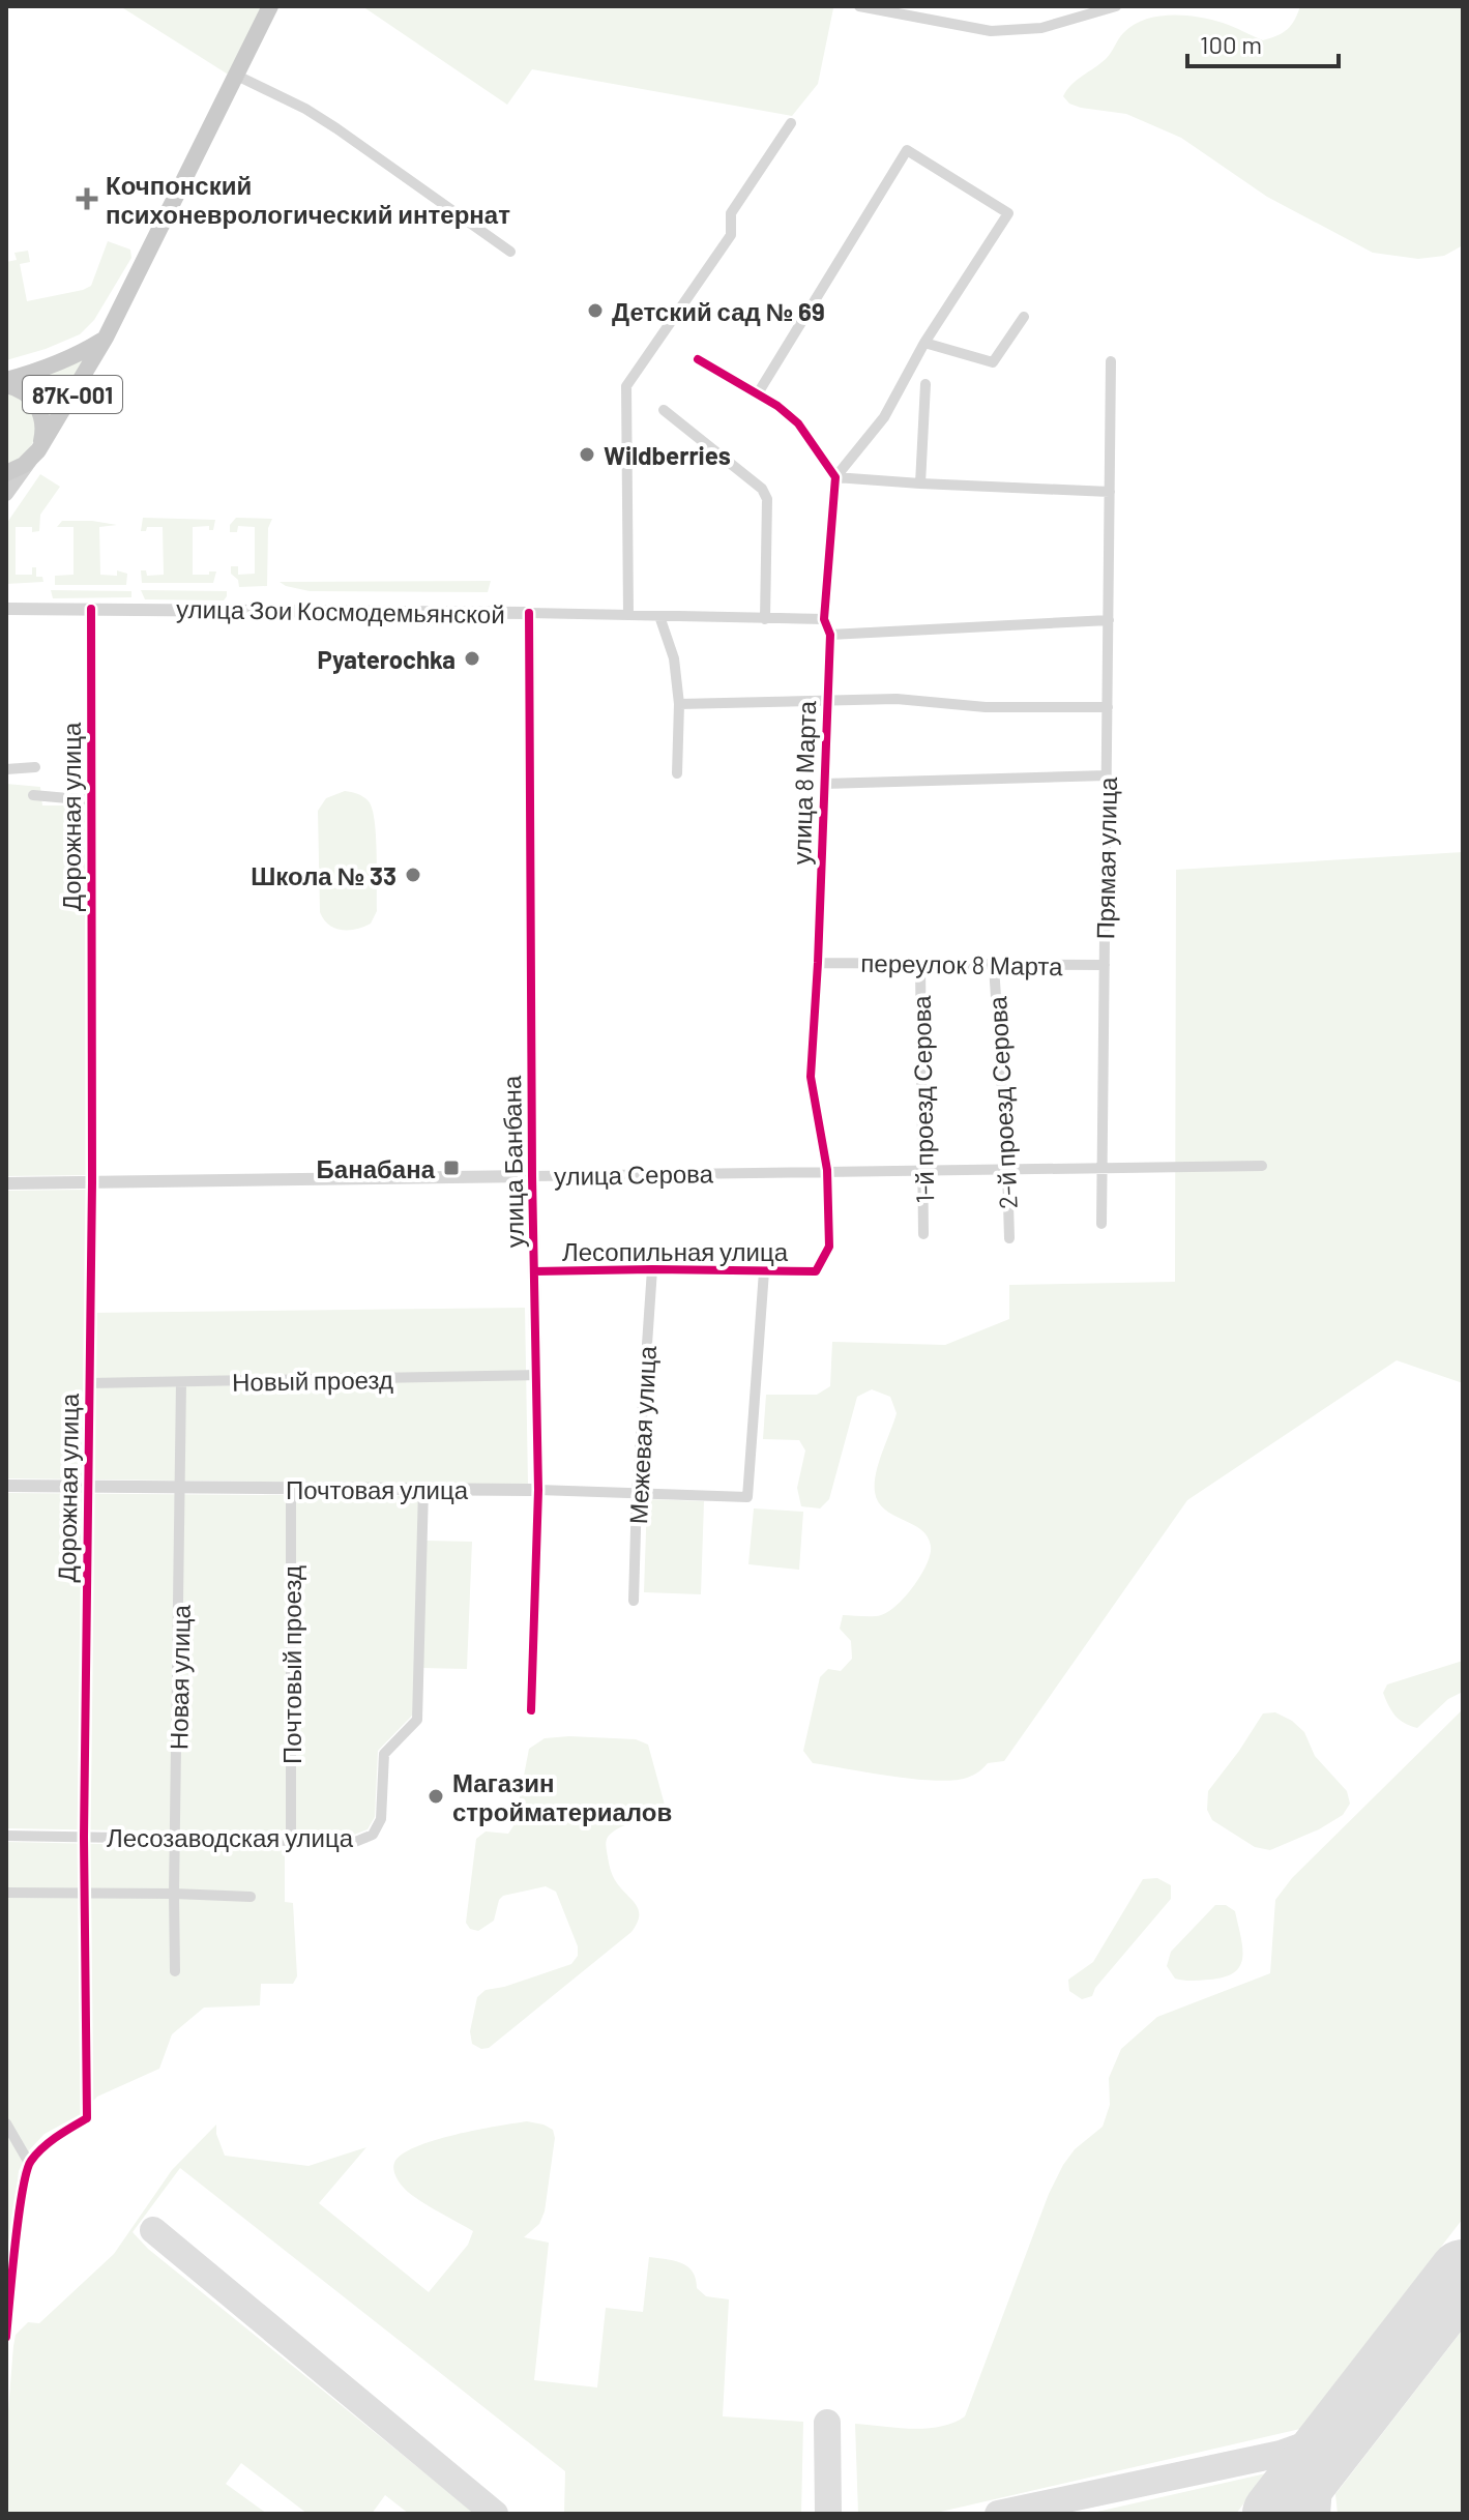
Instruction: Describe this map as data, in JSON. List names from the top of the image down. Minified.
{"streets":{"main road":["87К-001"],"street":["улица Зои Космодемьянской","улица 8 Марта","Дорожная улица","Прямая улица","переулок 8 Марта","1-й проезд Серова","2-й проезд Серова","улица Банбана","улица Серова","Лесопильная улица","Новый проезд","Межевая улица","Почтовая улица","Почтовый проезд","Новая улица","Лесозаводская улица"]},"crossings":[["улица Зои Космодемьянской","улица 8 Марта"],["улица Зои Космодемьянской","Дорожная улица"],["улица Зои Космодемьянской","улица Банбана"],["улица 8 Марта","переулок 8 Марта"],["улица 8 Марта","улица Серова"],["улица 8 Марта","Лесопильная улица"],["Дорожная улица","улица Серова"],["Дорожная улица","Новый проезд"],["Дорожная улица","Почтовая улица"],["Дорожная улица","Лесозаводская улица"],["Прямая улица","переулок 8 Марта"],["Прямая улица","улица Серова"],["переулок 8 Марта","1-й проезд Серова"],["переулок 8 Марта","2-й проезд Серова"],["1-й проезд Серова","улица Серова"],["2-й проезд Серова","улица Серова"],["улица Банбана","улица Серова"],["улица Банбана","Лесопильная улица"],["улица Банбана","Новый проезд"],["улица Банбана","Почтовая улица"],["Лесопильная улица","Межевая улица"],["Лесопильная улица","Почтовая улица"],["Новый проезд","Новая улица"],["Межевая улица","Почтовая улица"],["Почтовая улица","Почтовый проезд"],["Почтовая улица","Новая улица"],["Почтовая улица","Лесозаводская улица"],["Почтовый проезд","Лесозаводская улица"],["Новая улица","Лесозаводская улица"]],"places":{"health":["Кочпонский психоневрологический интернат"],"other":["Детский сад № 69","Wildberries","Pyaterochka","Школа № 33","Магазин стройматериалов"],"transit":["Банабана"]},"scale_bar":"100 m"}
